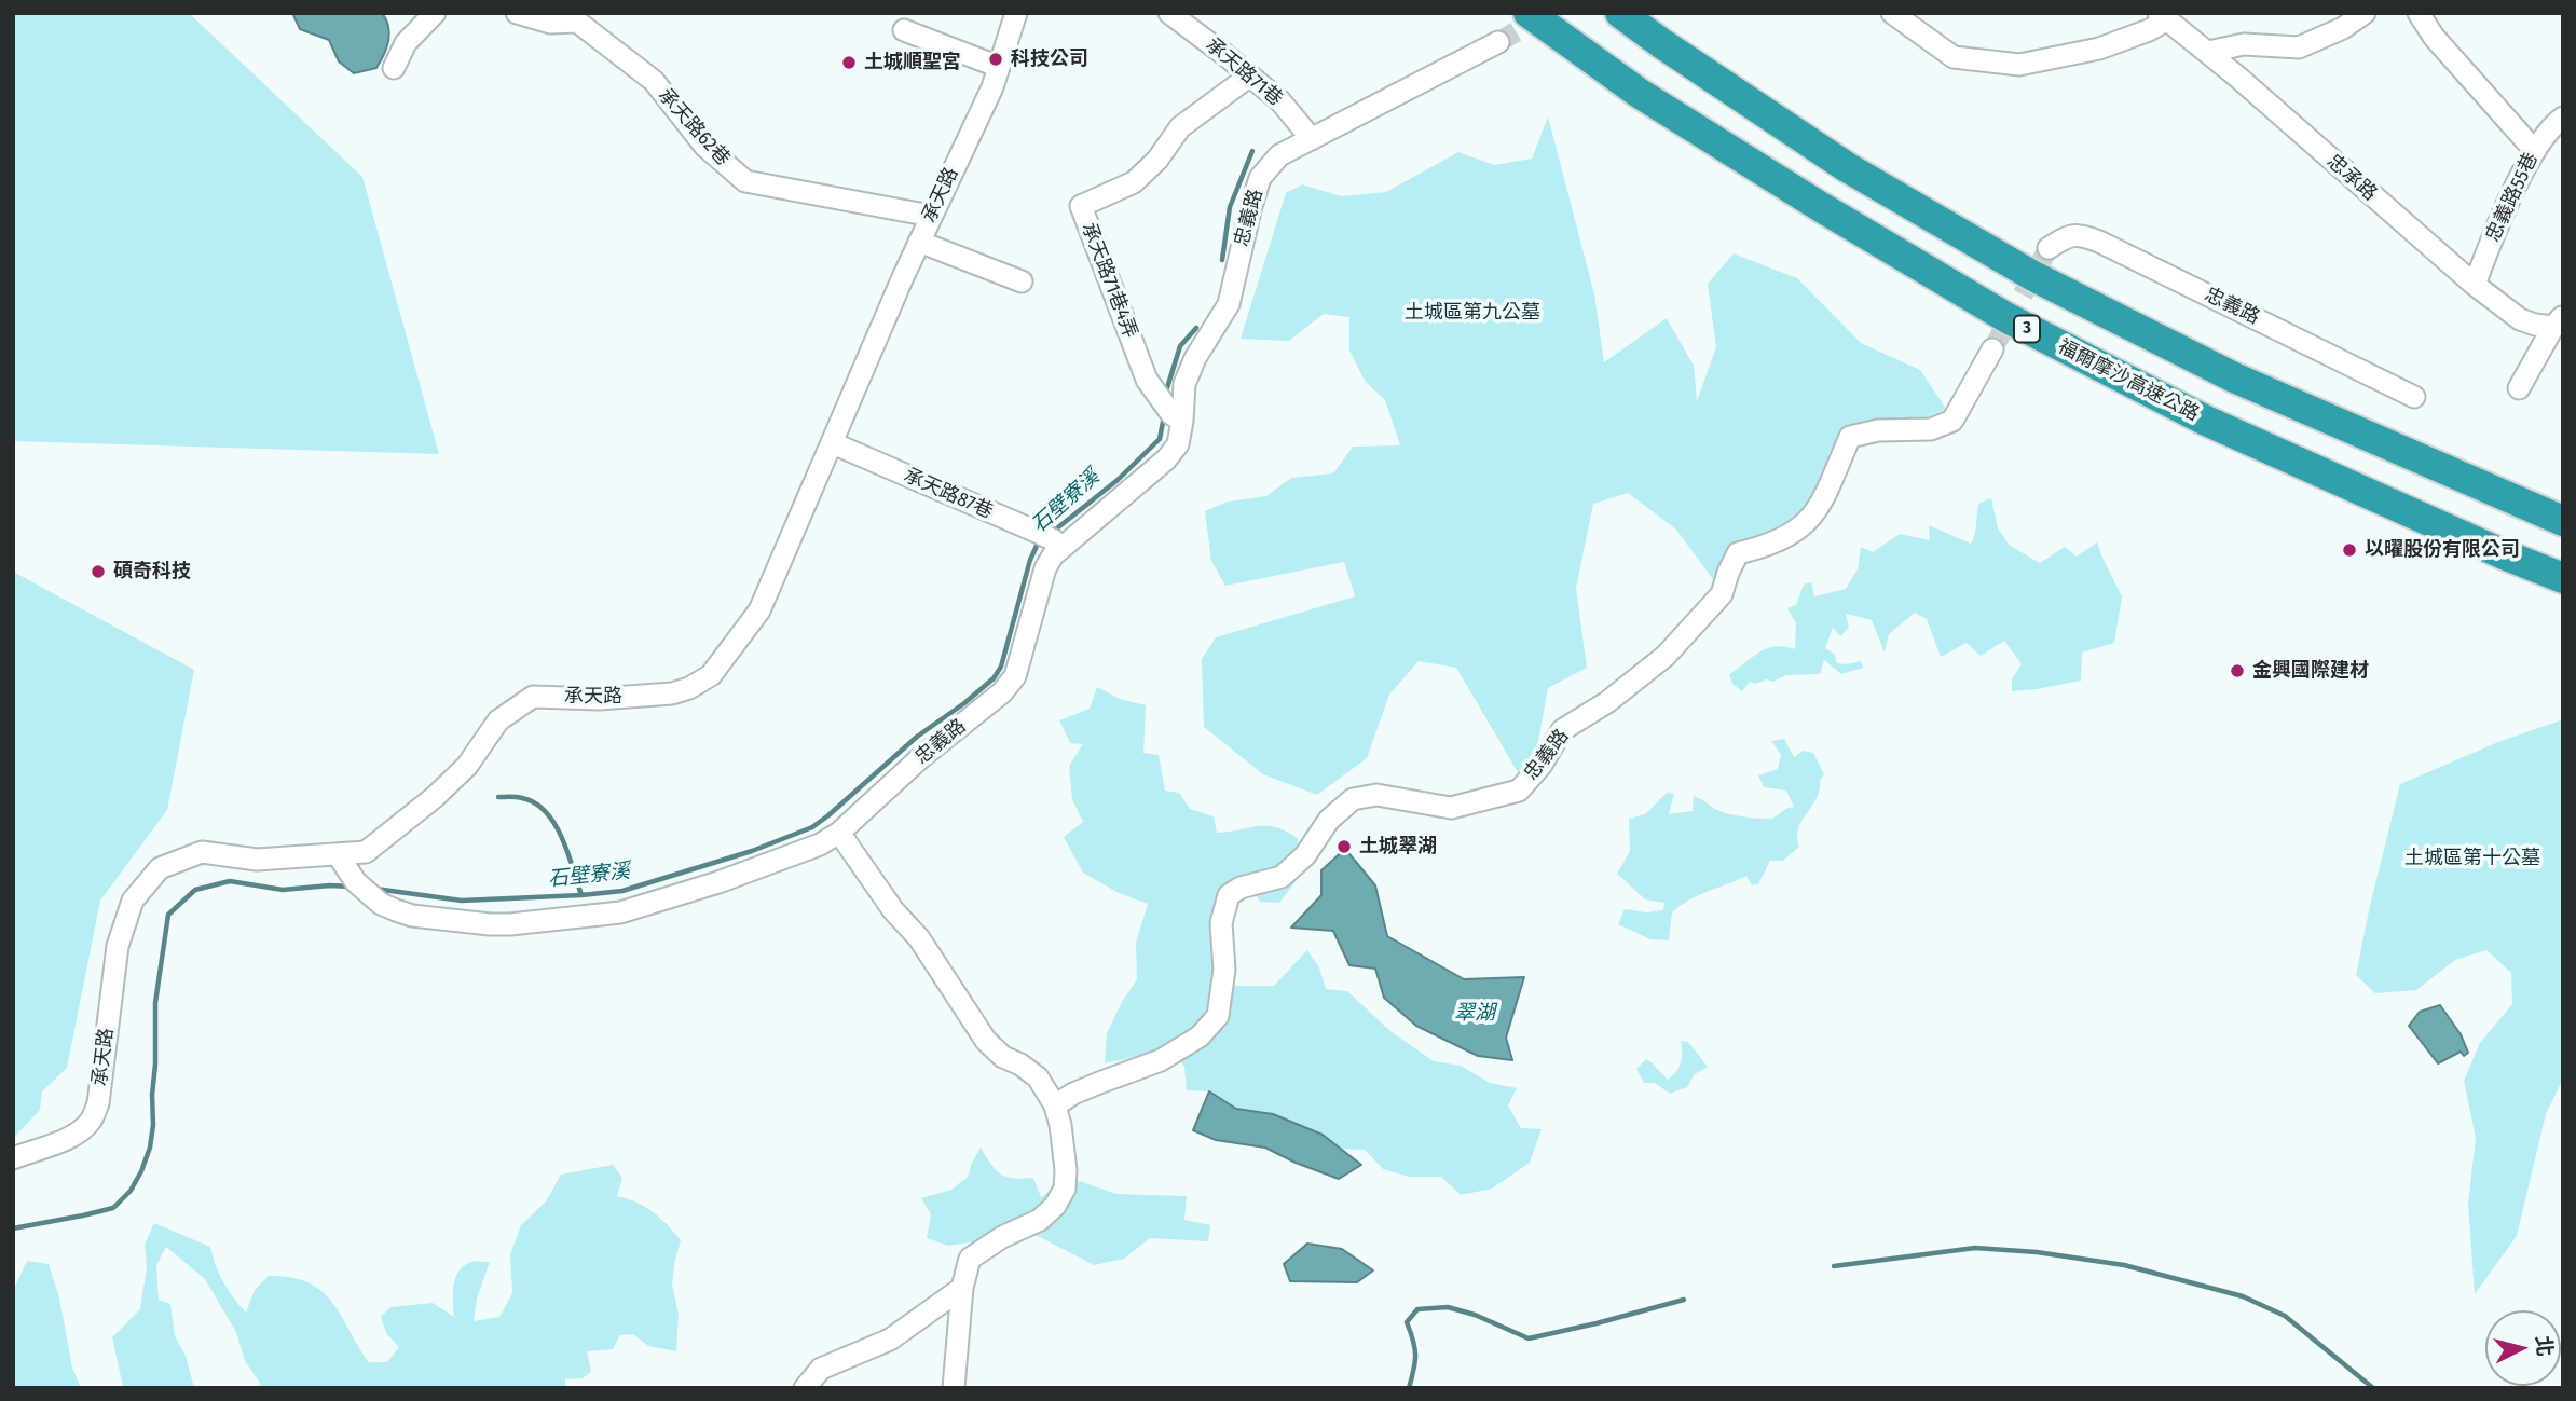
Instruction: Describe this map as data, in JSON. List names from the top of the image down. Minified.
{"streets":{"highway":["3","福爾摩沙高速公路"],"street":["承天路71巷","承天路62巷","忠承路","承天路","忠義路55巷","忠義路","承天路71巷4弄","承天路87巷"]},"crossings":[["承天路71巷","忠義路"],["承天路71巷","承天路71巷4弄"],["承天路62巷","承天路"],["忠承路","忠義路55巷"],["承天路","忠義路"],["承天路","承天路87巷"],["忠義路","承天路71巷4弄"],["忠義路","承天路87巷"]],"water":["石壁寮溪","翠湖"],"parks":["土城區第九公墓","土城區第十公墓"],"places":["科技公司","土城順聖宮","以曜股份有限公司","碩奇科技","金興國際建材","土城翠湖"],"north":"right"}
